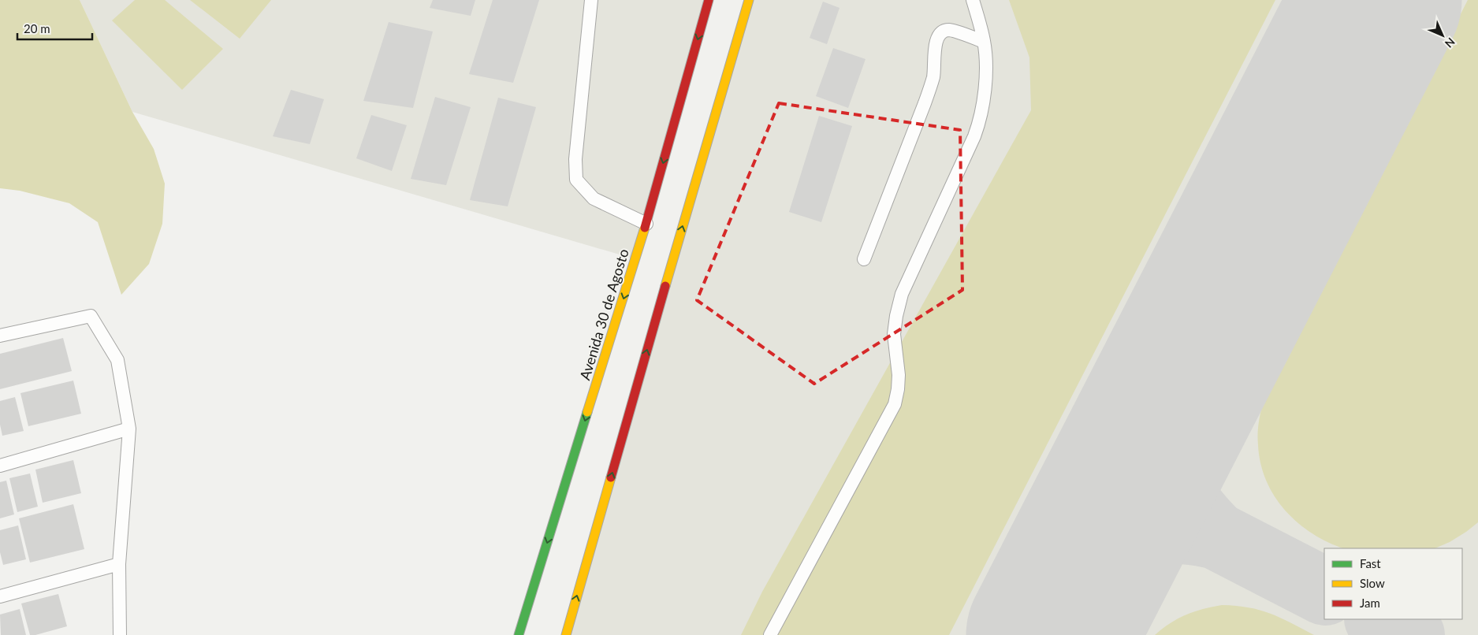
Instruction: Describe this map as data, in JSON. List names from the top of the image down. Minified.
{"streets":{"main road":["Avenida 30 de Agosto"]},"legend":["Fast","Slow","Jam"],"scale_bar":"20 m","north":"bottom right"}
